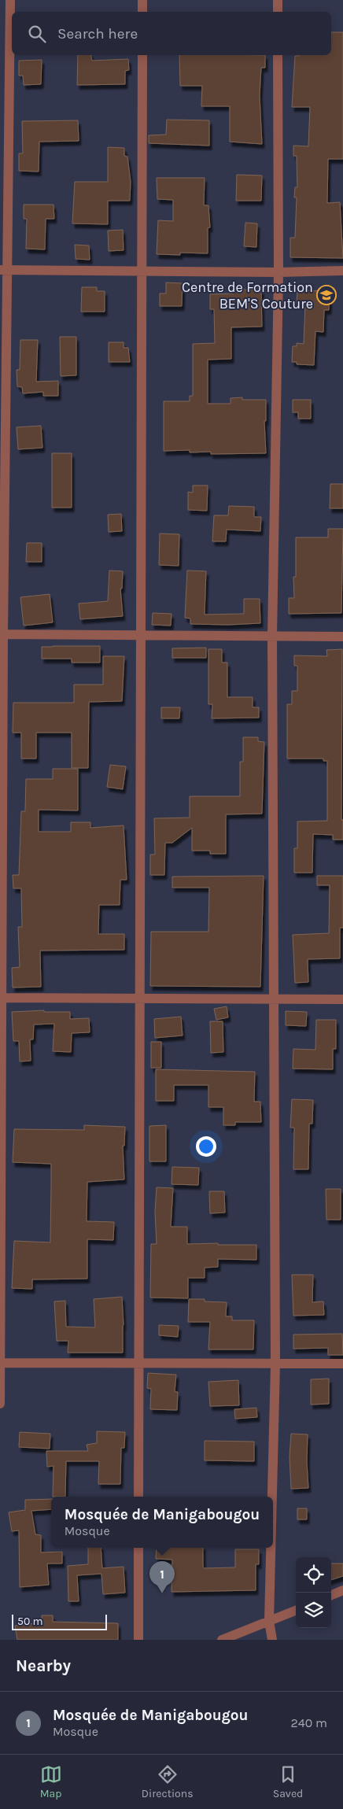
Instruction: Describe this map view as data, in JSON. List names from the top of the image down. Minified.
{"places":{"school or university":["Centre de Formation BEM'S Couture"]},"scale_bar":"50 m","page":{"search":"Search here","popup":["Mosquée de Manigabougou","Mosque"],"pins":"1","scale":"50 m","heading":"Nearby","list":[{"mark":"1","name":"Mosquée de Manigabougou","note":"Mosque","value":"240 m"}],"nav":["Map","Directions","Saved"]}}
